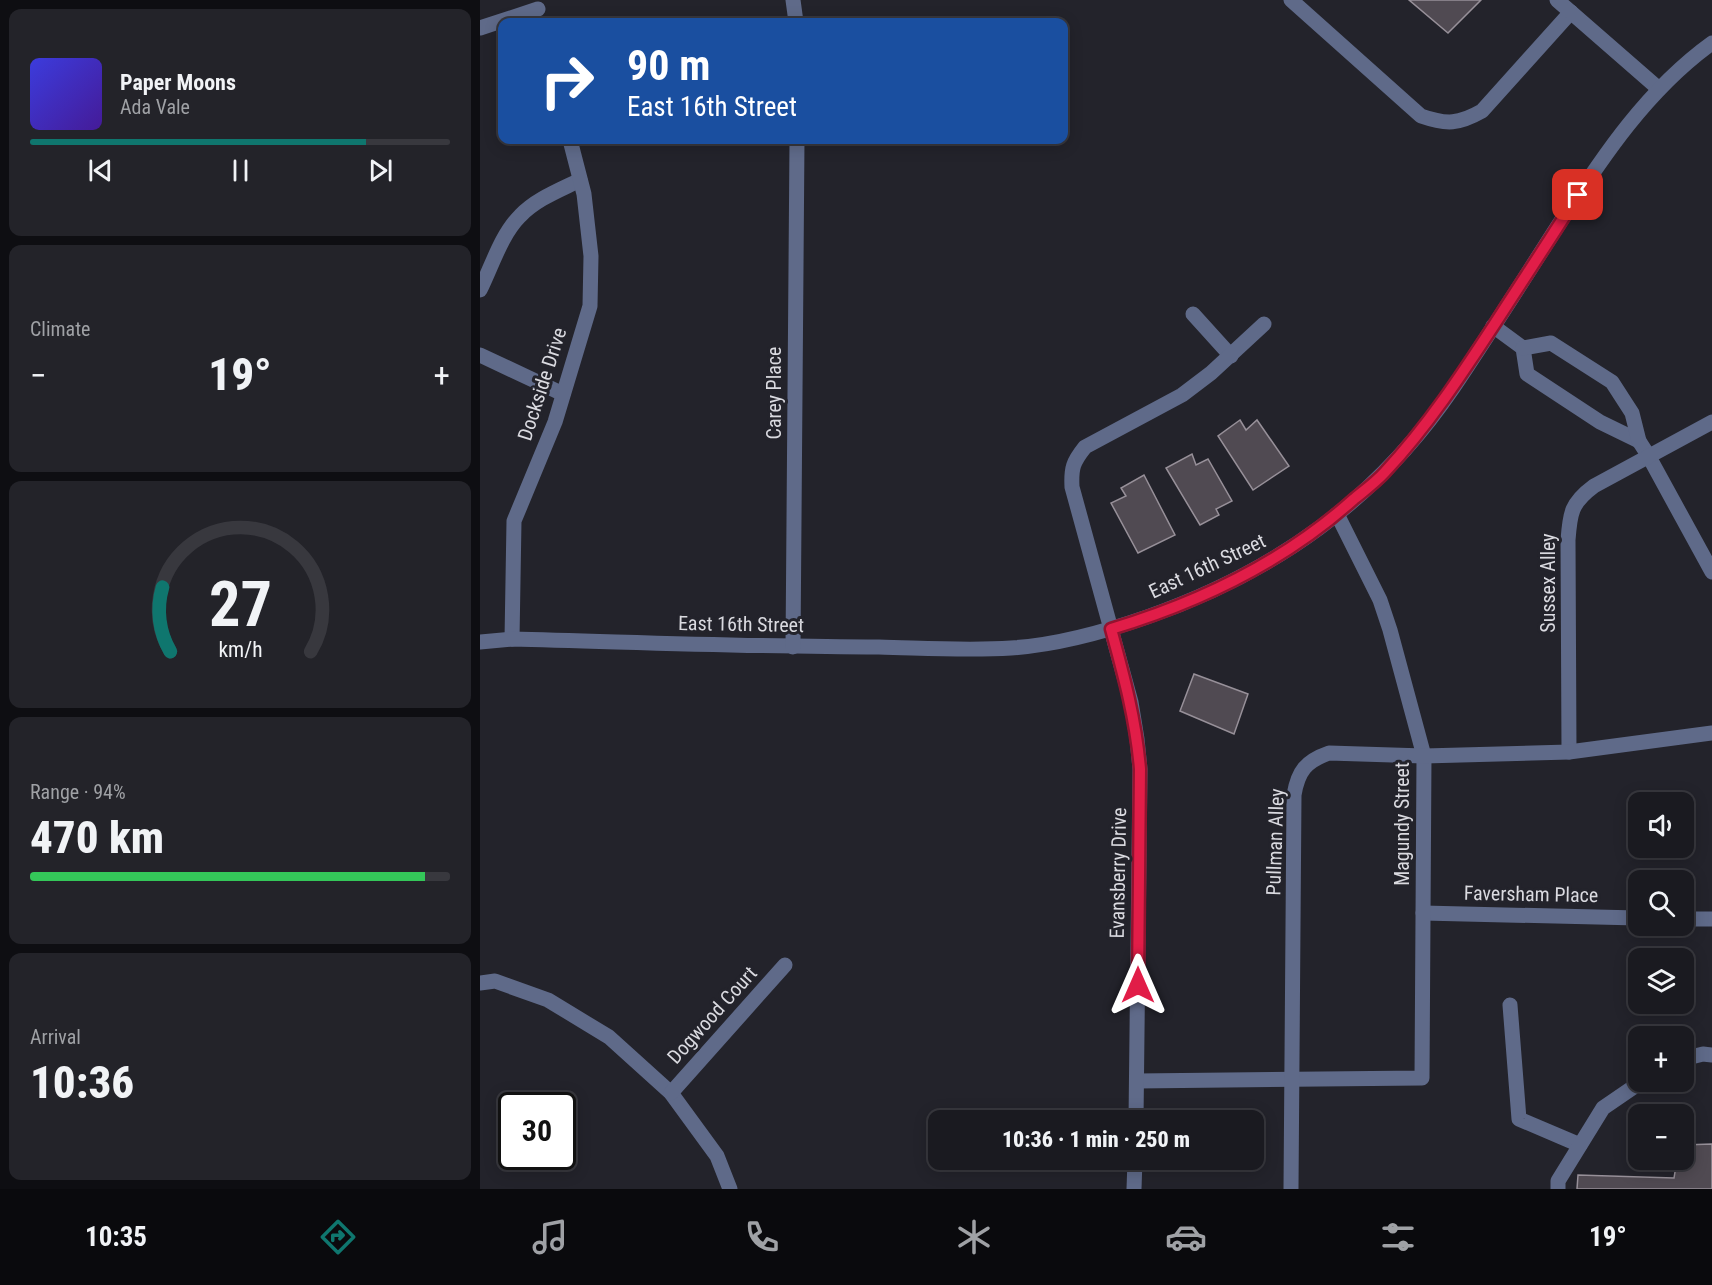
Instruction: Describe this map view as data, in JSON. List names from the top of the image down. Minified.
{"streets":{"street":["Dockside Drive","Carey Place","East 16th Street","Sussex Alley","Magundy Street","Pullman Alley","Evansberry Drive","Faversham Place","Dogwood Court"]},"crossings":[["Dockside Drive","East 16th Street"],["Carey Place","East 16th Street"],["East 16th Street","Magundy Street"],["East 16th Street","Evansberry Drive"],["Sussex Alley","Pullman Alley"],["Magundy Street","Pullman Alley"],["Magundy Street","Faversham Place"]],"page":{"turn":["90 m","East 16th Street"],"song":["Paper Moons","Ada Vale"],"tile":["Climate",["Range · 94%","470 km"],["Arrival","10:36"]],"heat":["−","19°","+"],"map_buttons":["+","−"],"limit":"30","trip":"10:36 · 1 min · 250 m","tabs":["10:35","19°"],"gauge":["27","km/h"]}}
